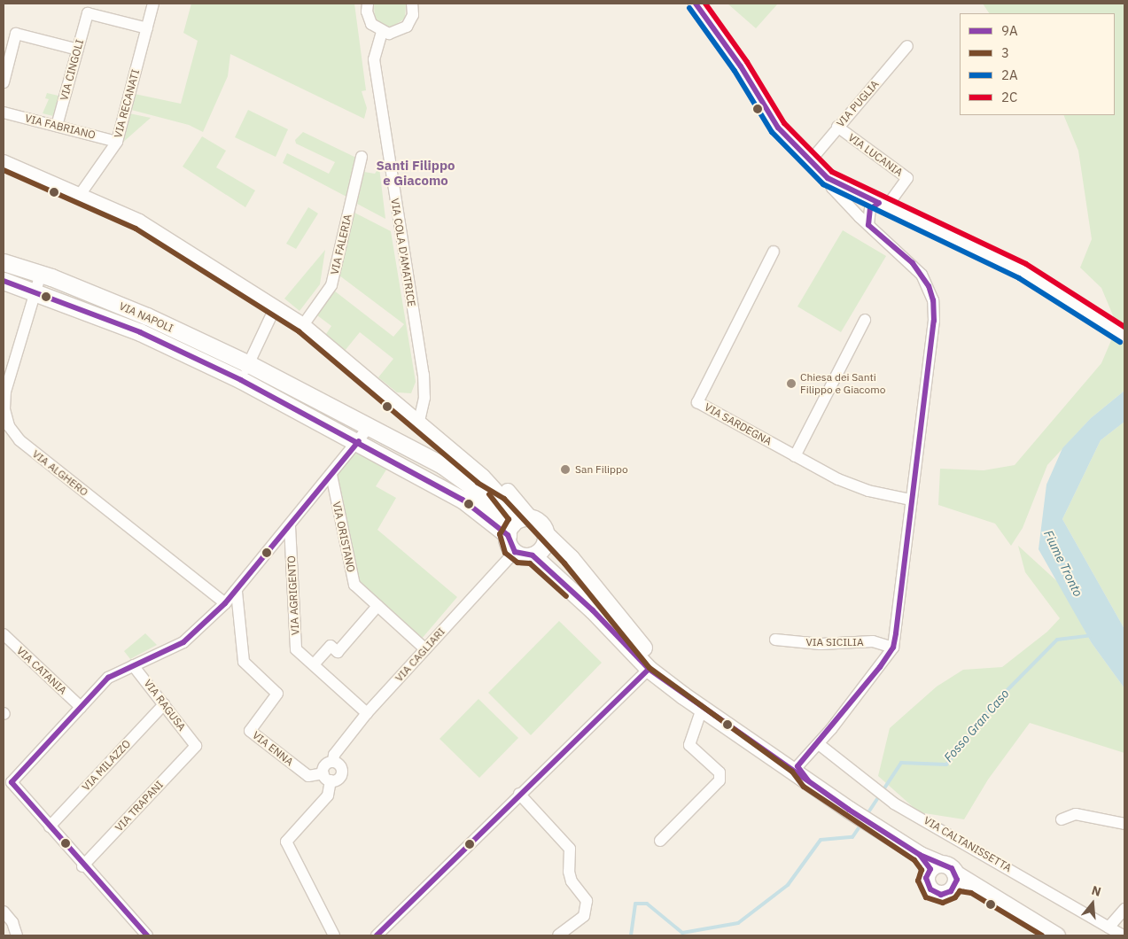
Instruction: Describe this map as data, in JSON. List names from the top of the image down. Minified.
{"streets":{"main road":["VIA NAPOLI"],"street":["VIA CINGOLI","VIA RECANATI","VIA PUGLIA","VIA FABRIANO","VIA LUCANIA","VIA FALERIA","VIA COLA D'AMATRICE","VIA SARDEGNA","VIA ALGHERO","VIA ORISTANO","VIA AGRIGENTO","VIA SICILIA","VIA CAGLIARI","VIA CATANIA","VIA RAGUSA","VIA ENNA","VIA MILAZZO","VIA TRAPANI","VIA CALTANISSETTA"]},"crossings":[["VIA CINGOLI","VIA RECANATI"],["VIA CINGOLI","VIA FABRIANO"],["VIA RECANATI","VIA FABRIANO"],["VIA PUGLIA","VIA LUCANIA"],["VIA NAPOLI","VIA ALGHERO"],["VIA NAPOLI","VIA CAGLIARI"],["VIA ORISTANO","VIA CAGLIARI"],["VIA AGRIGENTO","VIA CAGLIARI"],["VIA CAGLIARI","VIA ENNA"],["VIA RAGUSA","VIA MILAZZO"],["VIA RAGUSA","VIA TRAPANI"]],"districts":["Santi Filippo e Giacomo"],"water":["Fiume Tronto","Fosso Gran Caso"],"places":["Chiesa dei Santi Filippo e Giacomo","San Filippo"],"lines":["transit line 9A","transit line 2C","transit line 2A","transit line 3"],"legend":["9A","3","2A","2C"],"north":"top"}
